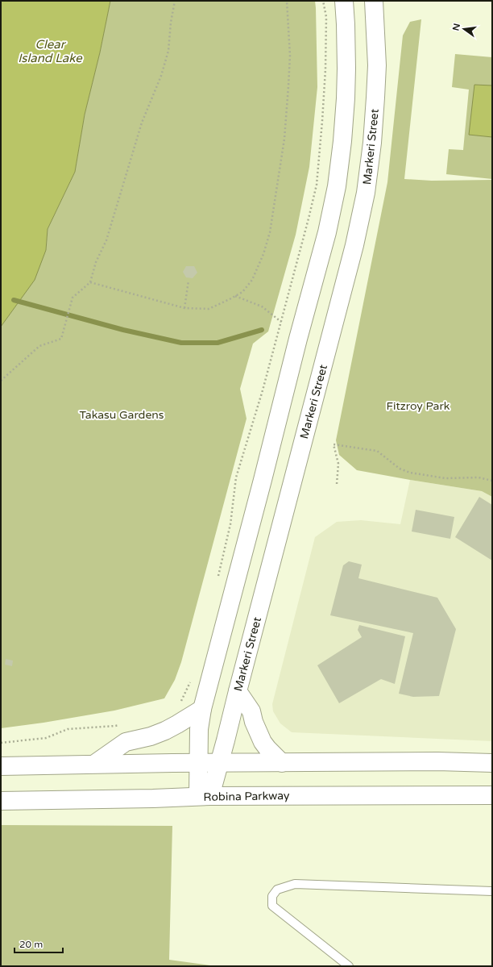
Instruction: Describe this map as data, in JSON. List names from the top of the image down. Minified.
{"streets":{"main road":["Markeri Street","Robina Parkway"]},"crossings":[["Markeri Street","Robina Parkway"]],"water":["Clear Island Lake"],"parks":["Fitzroy Park","Takasu Gardens"],"scale_bar":"20 m","north":"left"}
